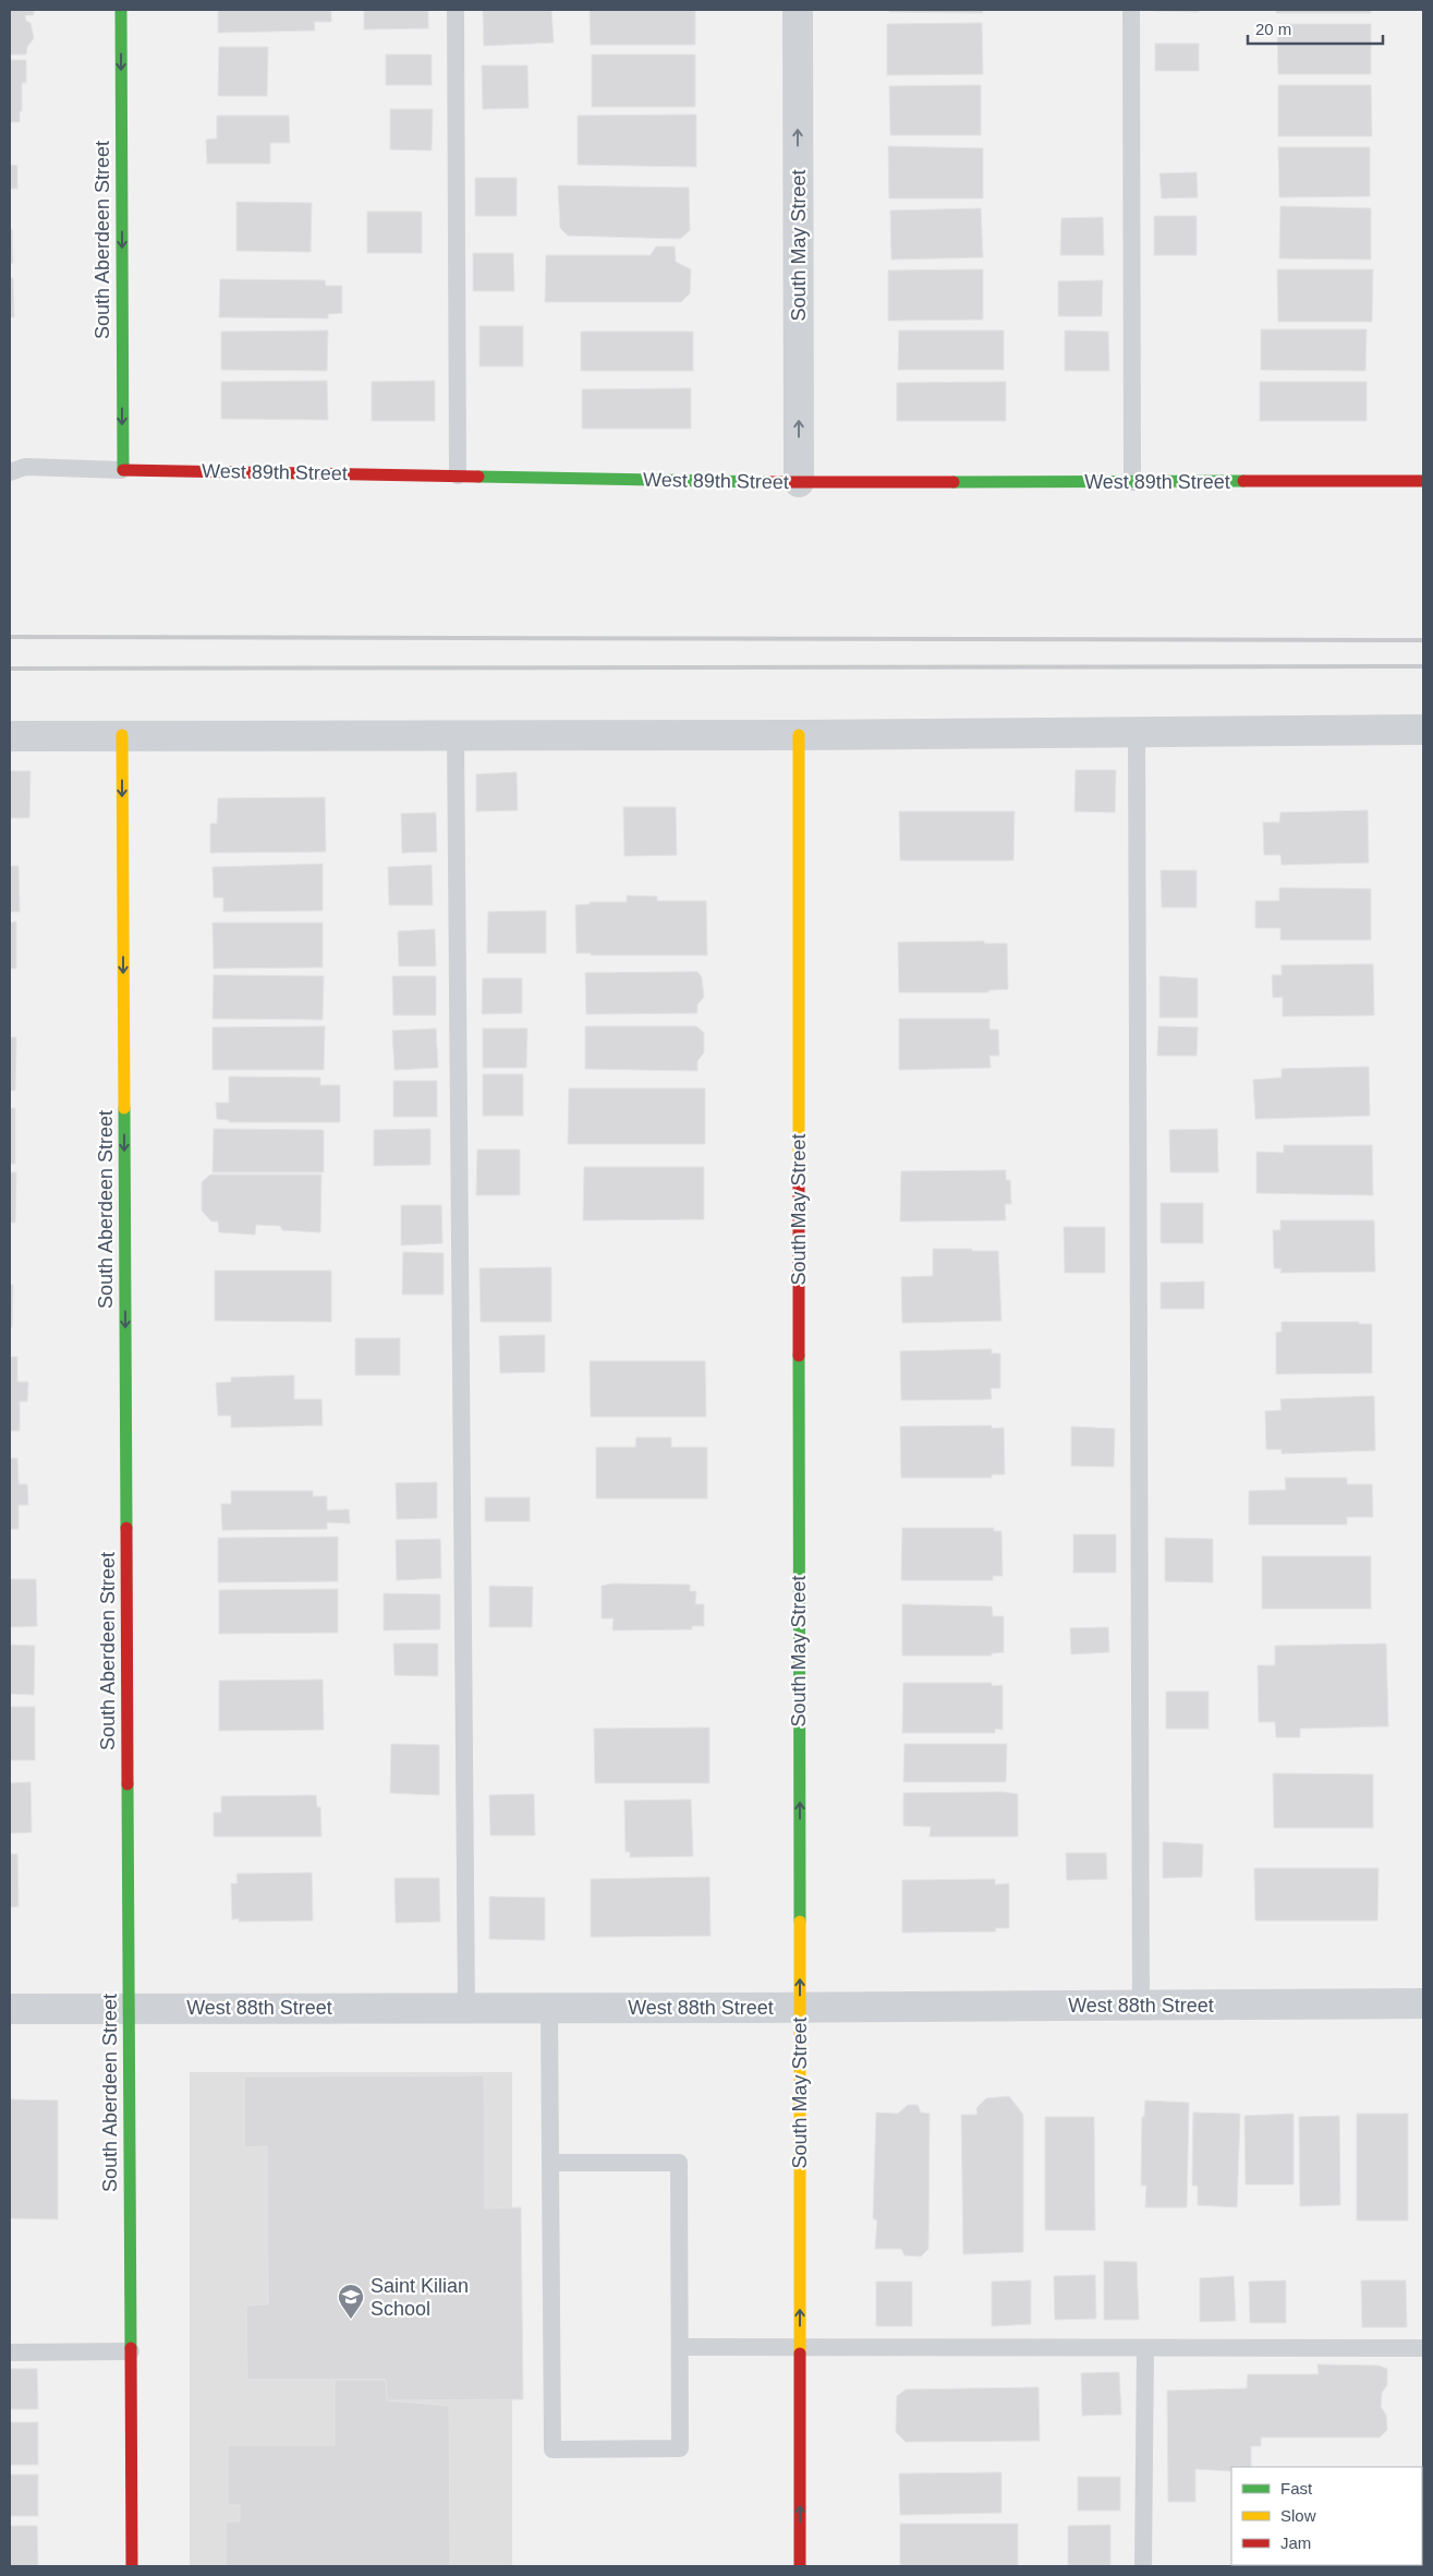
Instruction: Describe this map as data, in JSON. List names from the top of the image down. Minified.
{"streets":{"street":["South Aberdeen Street","South May Street","West 89th Street","West 88th Street"]},"crossings":[["South Aberdeen Street","West 89th Street"],["South Aberdeen Street","West 88th Street"],["South May Street","West 89th Street"],["South May Street","West 88th Street"]],"one_way":["South Aberdeen Street","South May Street"],"places":{"school or university":["Saint Kilian School"]},"legend":["Fast","Slow","Jam"],"scale_bar":"20 m"}
